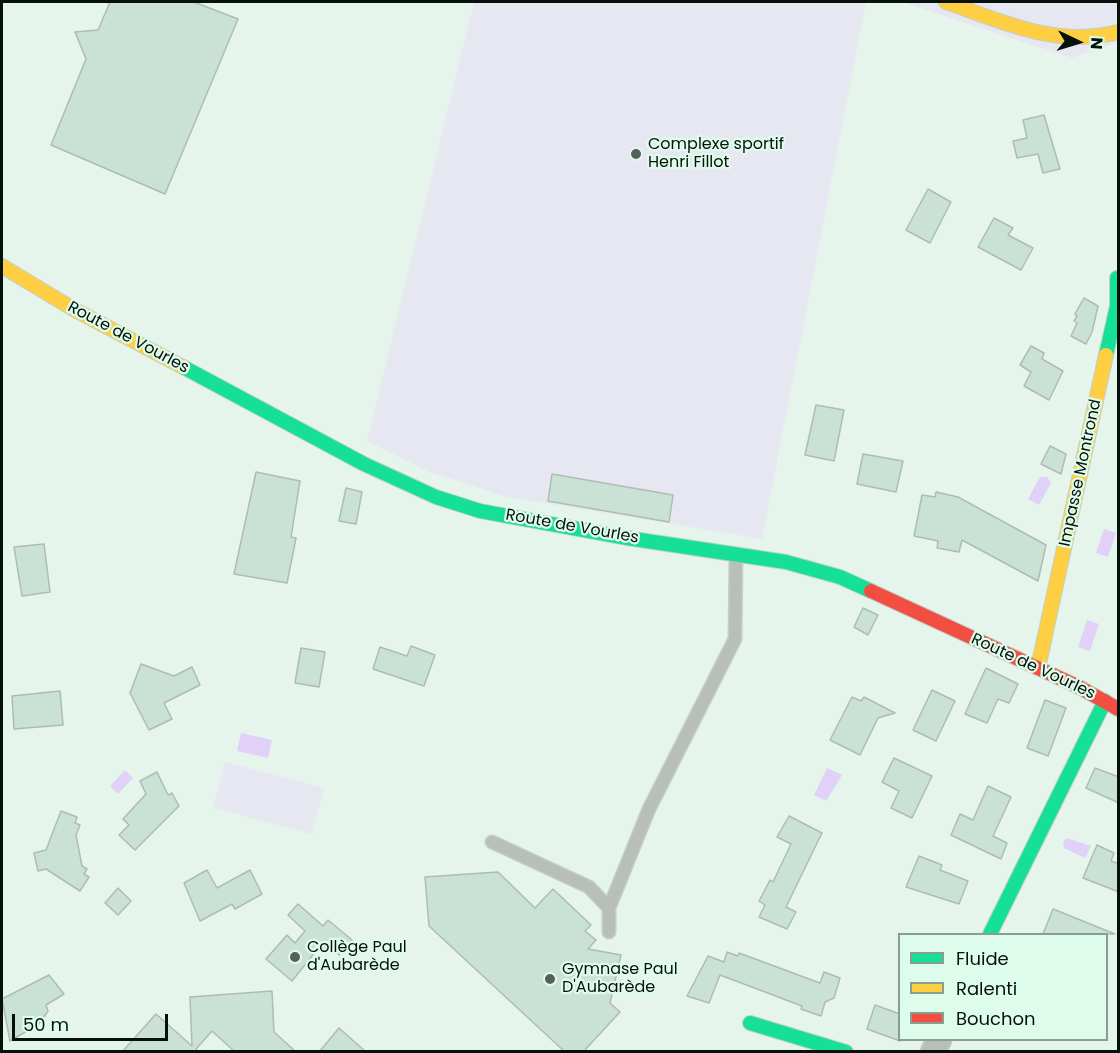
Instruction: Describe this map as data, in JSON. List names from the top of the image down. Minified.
{"streets":{"street":["Route de Vourles","Impasse Montrond"]},"crossings":[["Route de Vourles","Impasse Montrond"]],"places":["Complexe sportif Henri Fillot","Collège Paul d'Aubarède","Gymnase Paul D'Aubarède"],"legend":["Fluide","Ralenti","Bouchon"],"scale_bar":"50 m","north":"right"}
